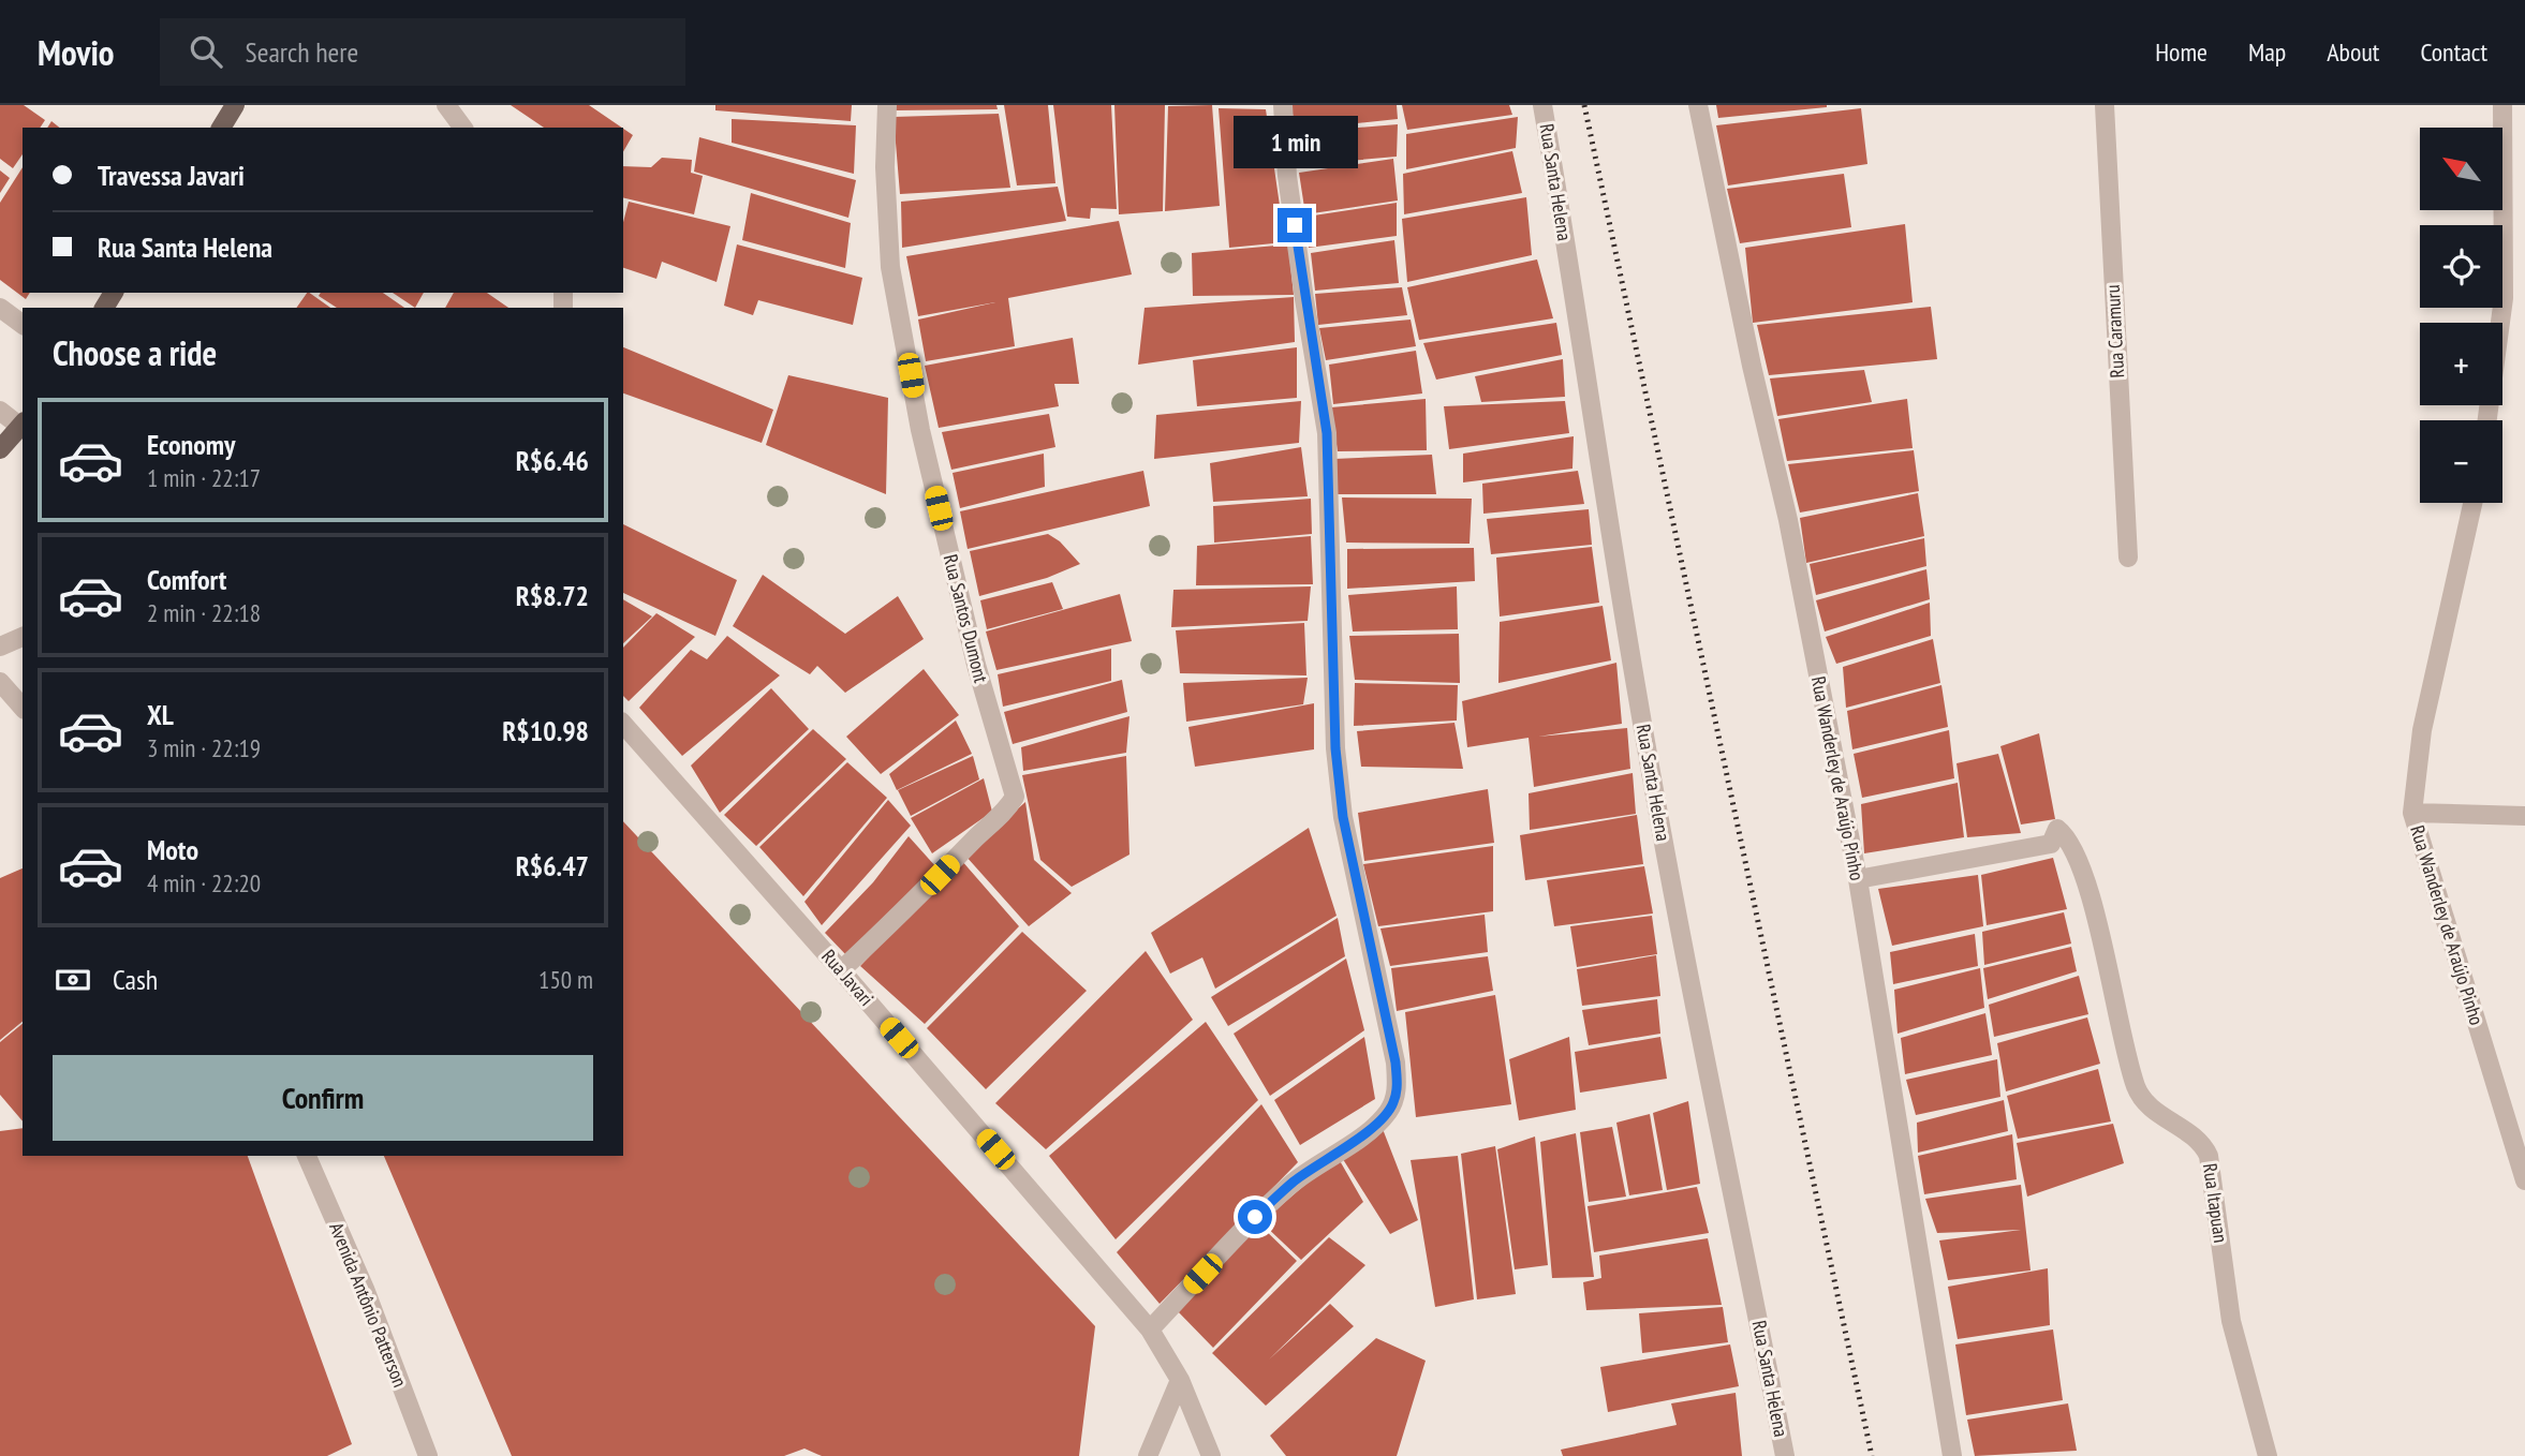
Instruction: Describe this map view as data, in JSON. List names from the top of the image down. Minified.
{"streets":{"street":["Rua Santa Helena","Rua Caramuru","Rua Santos Dumont","Rua Wanderley de Araújo Pinho","Rua Javari","Rua Itapuan","Avenida Antônio Patterson"]},"crossings":[["Rua Santos Dumont","Rua Javari"],["Rua Wanderley de Araújo Pinho","Rua Itapuan"]],"north":"top left","page":{"header":"Movio","search":"Search here","nav":["Home","Map","About","Contact"],"bubble":"1 min","map_buttons":["+","−"],"banner":["Travessa Javari","Rua Santa Helena"],"heading":"Choose a ride","list":[{"name":"Economy","note":"1 min · 22:17","value":"R$6.46"},{"name":"Comfort","note":"2 min · 22:18","value":"R$8.72"},{"name":"XL","note":"3 min · 22:19","value":"R$10.98"},{"name":"Moto","note":"4 min · 22:20","value":"R$6.47"}],"pay":["Cash","150 m"],"buttons":"Confirm"}}
